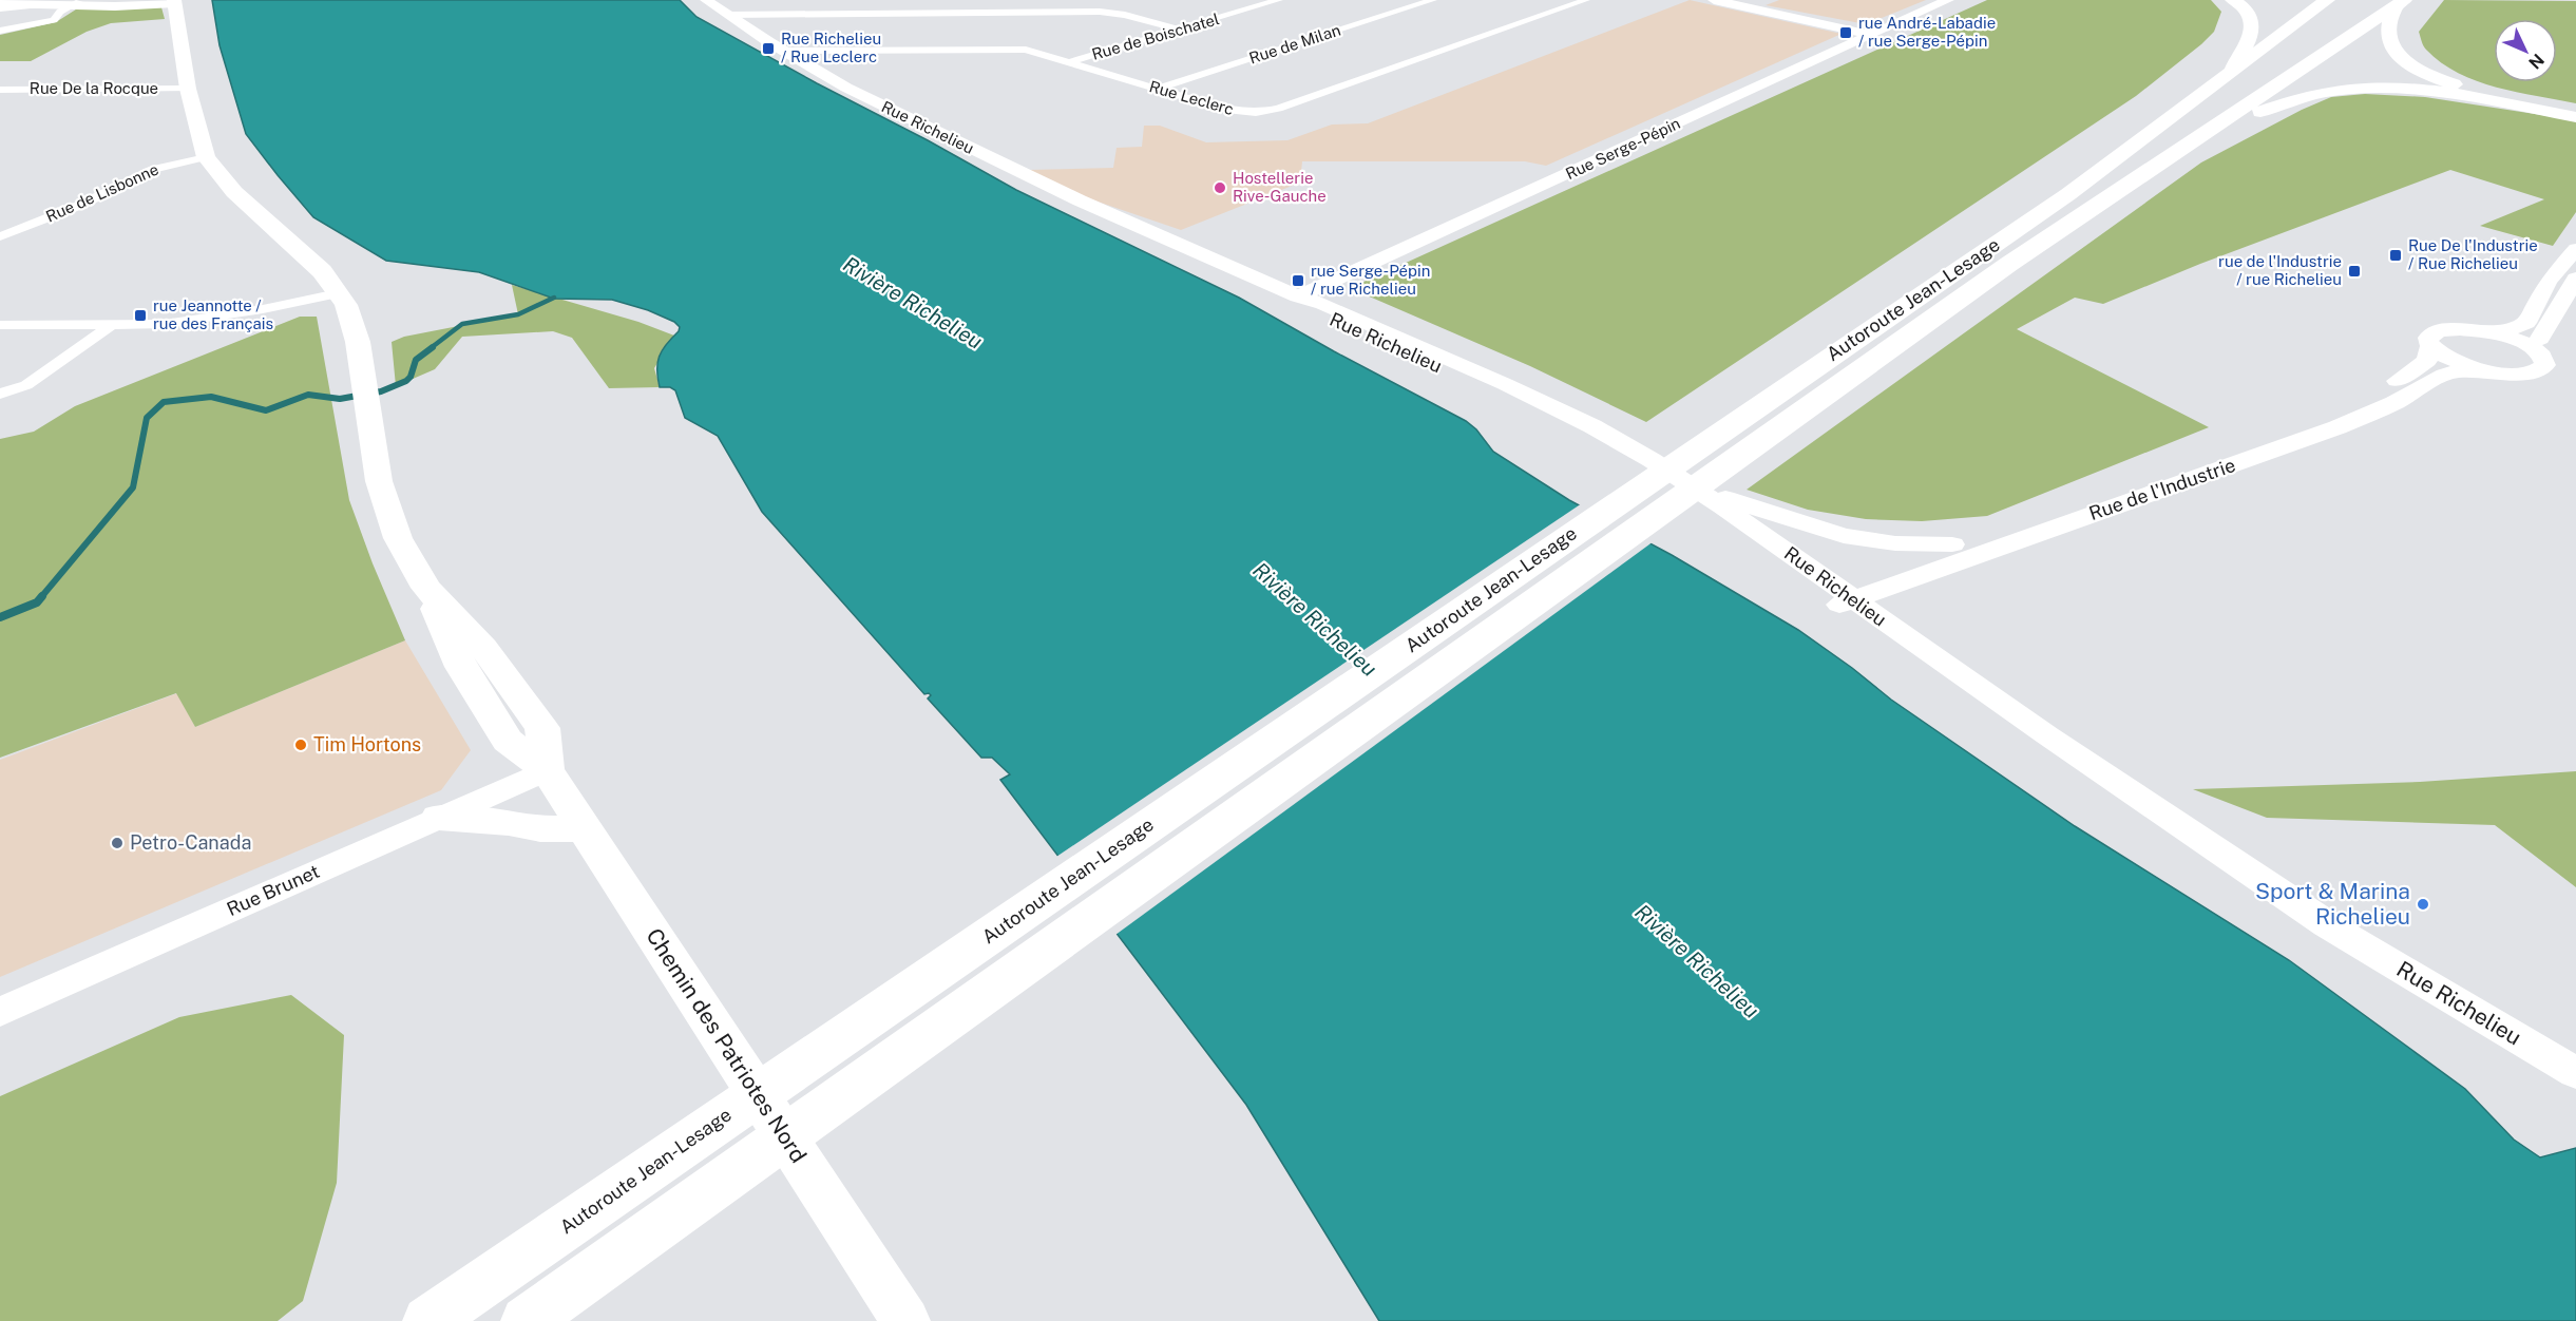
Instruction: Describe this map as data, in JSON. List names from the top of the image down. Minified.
{"streets":{"highway":["Autoroute Jean-Lesage"],"main road":["Chemin des Patriotes Nord"],"street":["Rue de Boischatel","Rue de Milan","Rue De la Rocque","Rue Leclerc","Rue Richelieu","Rue Serge-Pépin","Rue de Lisbonne","Rue de l'Industrie","Rue Brunet"]},"crossings":[["Rue de Boischatel","Rue Leclerc"],["Rue de Milan","Rue Leclerc"],["Rue De la Rocque","Chemin des Patriotes Nord"],["Rue Leclerc","Rue Richelieu"],["Rue Richelieu","Rue Serge-Pépin"],["Rue Richelieu","Rue de l'Industrie"],["Rue de Lisbonne","Chemin des Patriotes Nord"],["Rue Brunet","Chemin des Patriotes Nord"]],"water":["Rivière Richelieu"],"places":{"transit":["rue André-Labadie / rue Serge-Pépin","Rue Richelieu / Rue Leclerc","Rue De l'Industrie / Rue Richelieu","rue de l'Industrie / rue Richelieu","rue Serge-Pépin / rue Richelieu","rue Jeannotte / rue des Français"],"other":["Hostellerie Rive-Gauche","Tim Hortons","Petro-Canada","Sport & Marina Richelieu"]},"north":"bottom right"}
